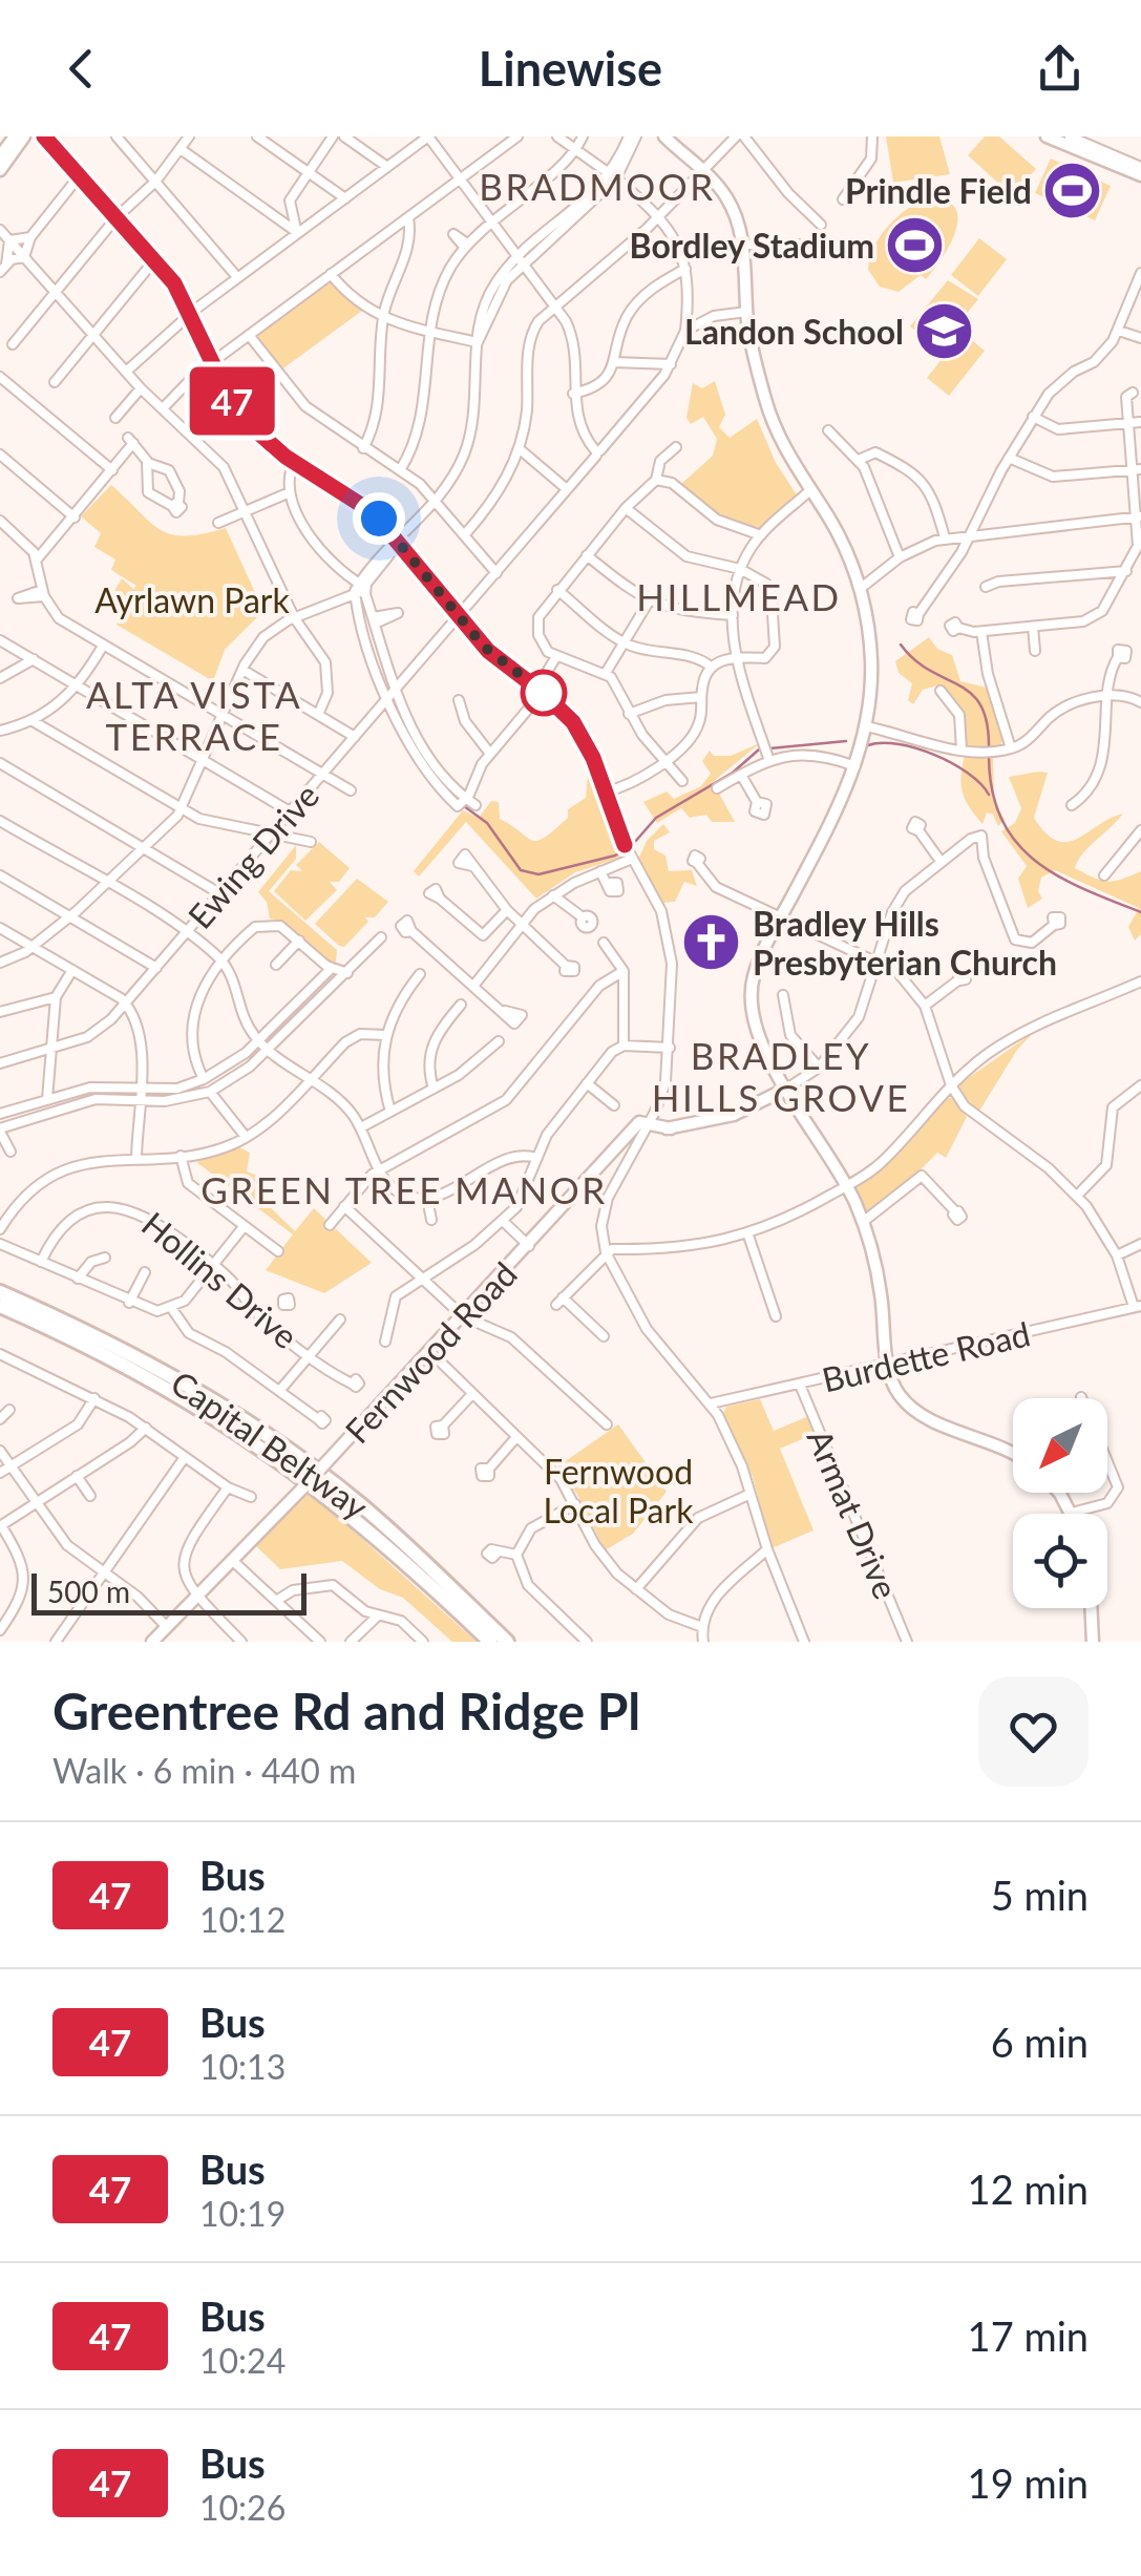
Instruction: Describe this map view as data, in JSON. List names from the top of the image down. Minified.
{"streets":{"highway":["Capital Beltway"],"main road":["Fernwood Road"],"street":["Ewing Drive","Hollins Drive","Burdette Road","Armat Drive"]},"crossings":[["Burdette Road","Armat Drive"]],"districts":["BRADMOOR","HILLMEAD","ALTA VISTA TERRACE","BRADLEY HILLS GROVE","GREEN TREE MANOR"],"parks":["Ayrlawn Park","Fernwood Local Park"],"places":{"sports":["Prindle Field","Bordley Stadium"],"school or university":["Landon School"],"church":["Bradley Hills Presbyterian Church"]},"lines":["bus line 47"],"scale_bar":"500 m","north":"bottom left","page":{"header":"Linewise","on_map":"47","scale":"500 m","heading":["Greentree Rd and Ridge Pl","Walk · 6 min · 440 m"],"list":[{"mark":"47","name":"Bus","note":"10:12","value":"5 min"},{"mark":"47","name":"Bus","note":"10:13","value":"6 min"},{"mark":"47","name":"Bus","note":"10:19","value":"12 min"},{"mark":"47","name":"Bus","note":"10:24","value":"17 min"},{"mark":"47","name":"Bus","note":"10:26","value":"19 min"}]}}
